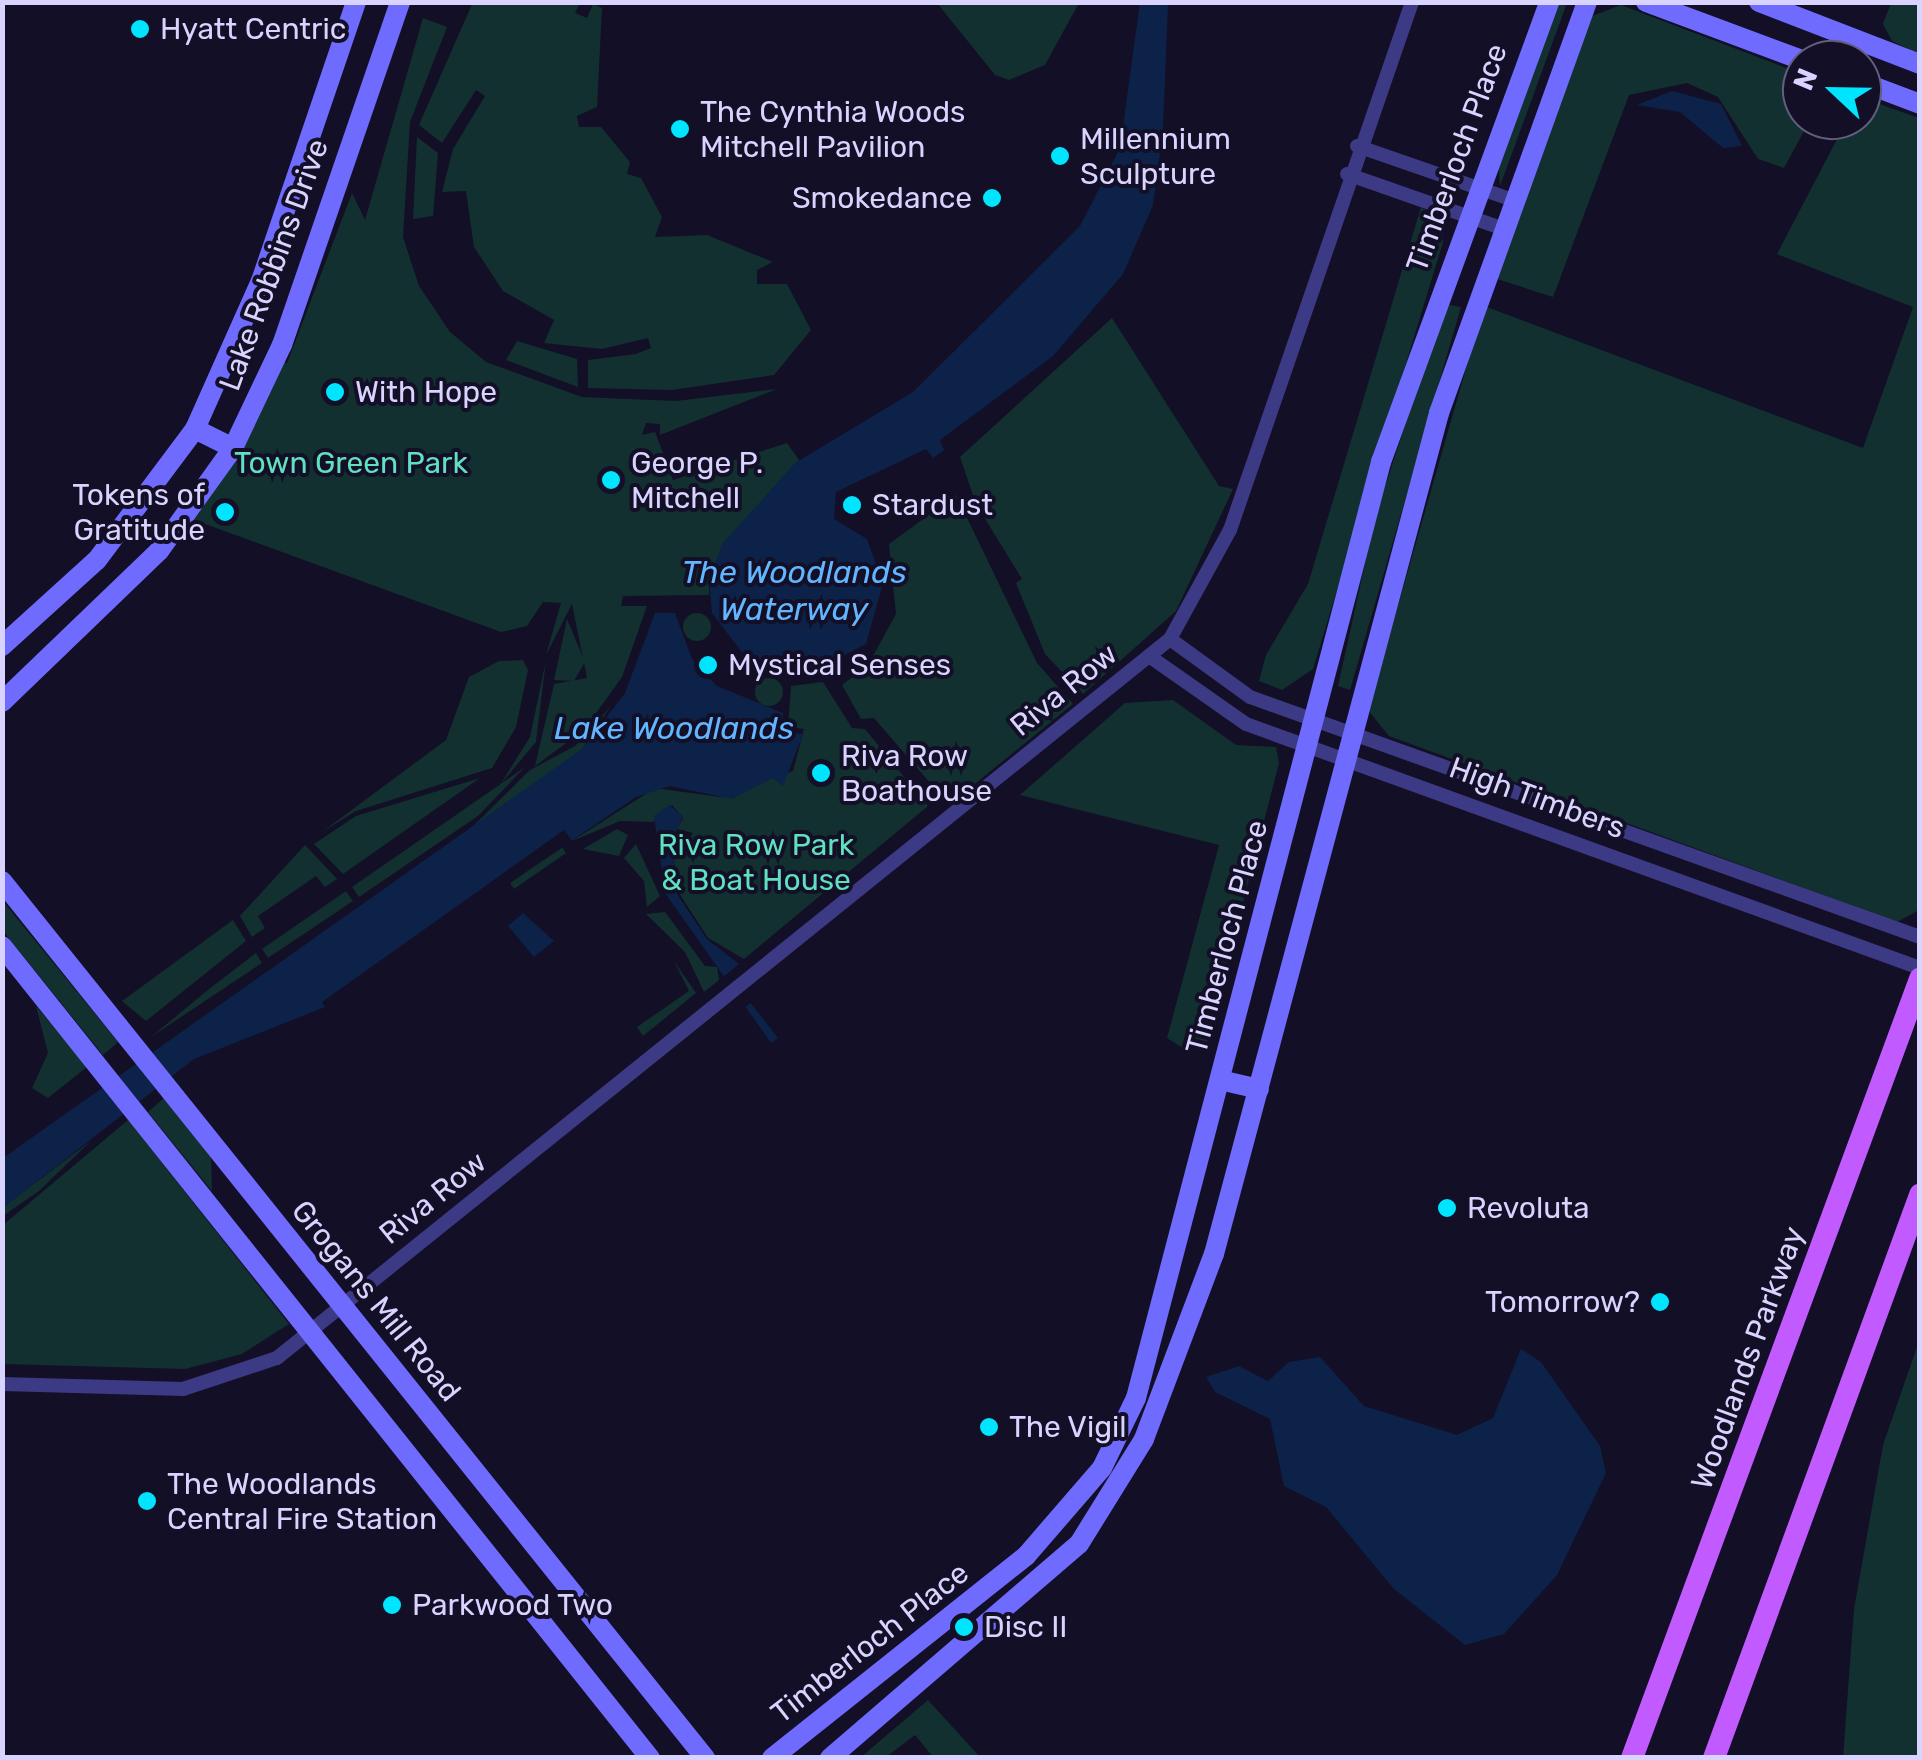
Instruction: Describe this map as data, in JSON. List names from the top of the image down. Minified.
{"streets":{"main road":["Woodlands Parkway"],"street":["Timberloch Place","Lake Robbins Drive","Riva Row","High Timbers","Grogans Mill Road"]},"crossings":[["Timberloch Place","High Timbers"],["Riva Row","High Timbers"],["Riva Row","Grogans Mill Road"]],"water":["The Woodlands Waterway","Lake Woodlands"],"parks":["Town Green Park","Riva Row Park & Boat House"],"places":["Hyatt Centric","The Cynthia Woods Mitchell Pavilion","Millennium Sculpture","Smokedance","With Hope","George P. Mitchell","Stardust","Tokens of Gratitude","Mystical Senses","Riva Row Boathouse","Revoluta","Tomorrow?","The Vigil","The Woodlands Central Fire Station","Parkwood Two","Disc II"],"north":"left"}
